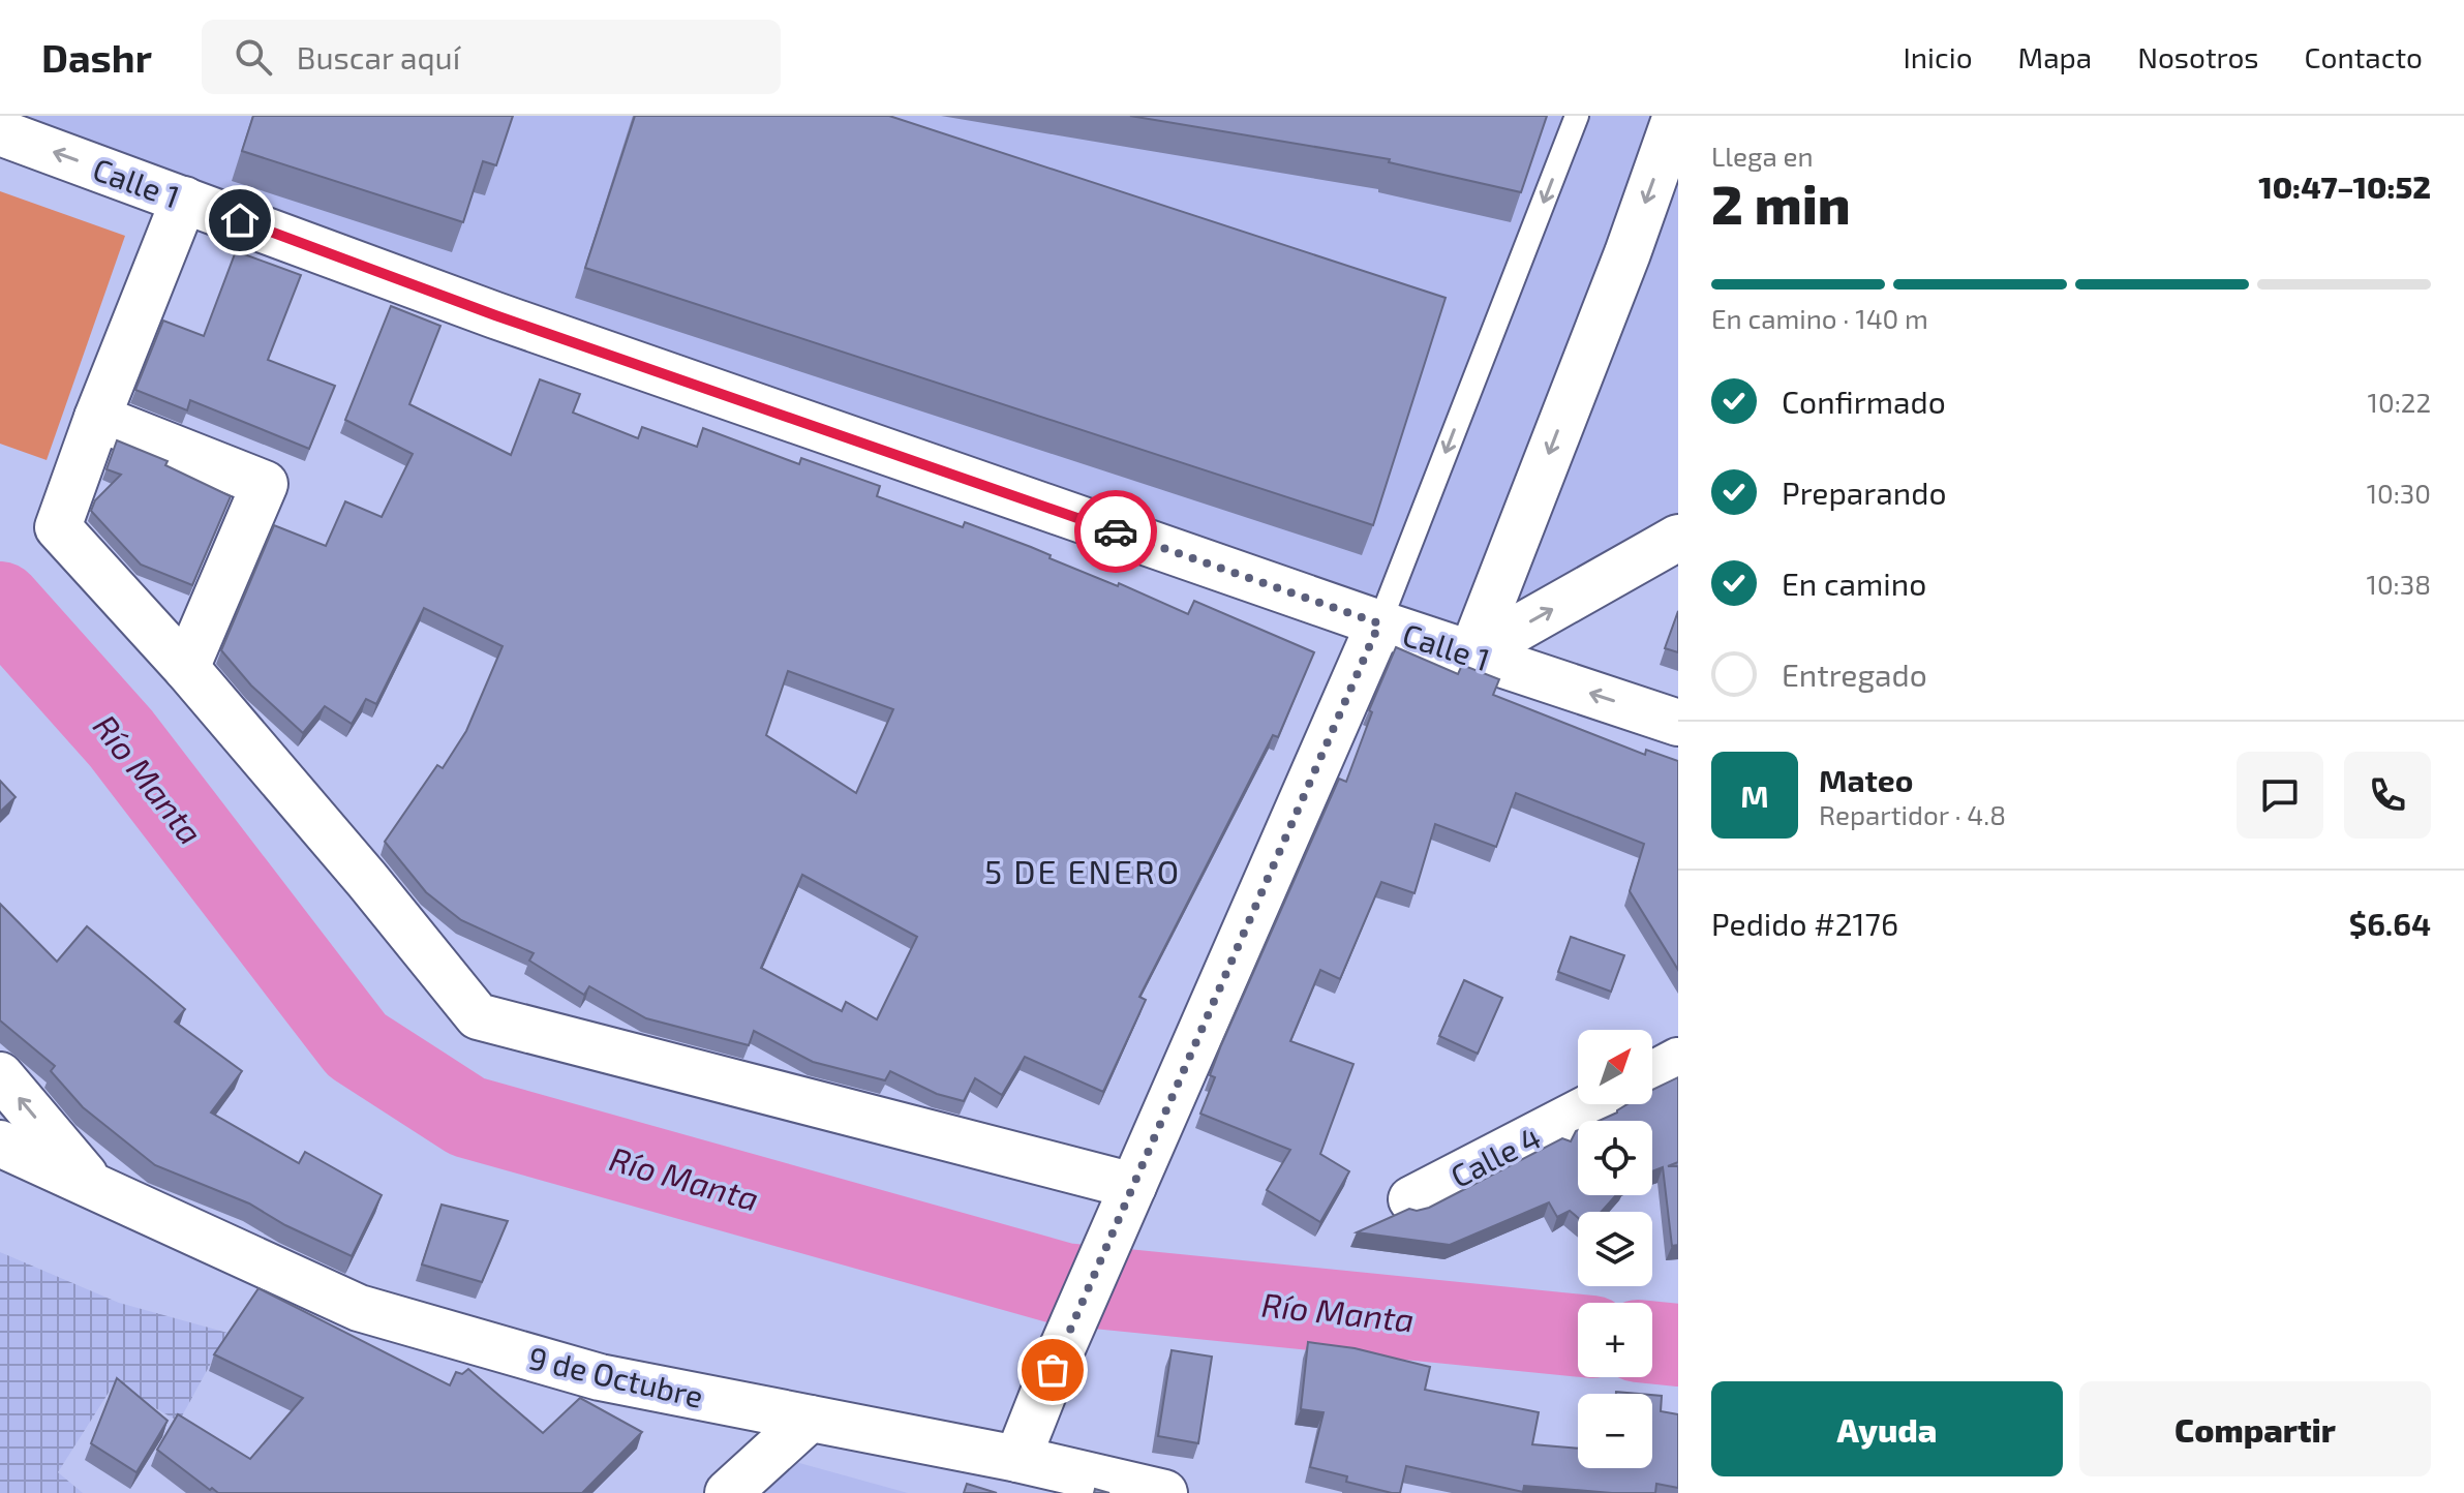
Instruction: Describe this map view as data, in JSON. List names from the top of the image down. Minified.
{"streets":{"street":["Calle 1","Calle 4","9 de Octubre"]},"districts":["5 DE ENERO"],"water":["Río Manta"],"north":"top right","page":{"header":"Dashr","search":"Buscar aquí","nav":["Inicio","Mapa","Nosotros","Contacto"],"heading":["2 min","Llega en","10:47–10:52"],"panel":["Mateo","Repartidor · 4.8","Pedido #2176","$6.64"],"bar":"En camino · 140 m","list":[["Confirmado","10:22"],["Preparando","10:30"],["En camino","10:38"],"Entregado"],"round":"M","map_buttons":["+","−"],"buttons":["Ayuda","Compartir"]}}
